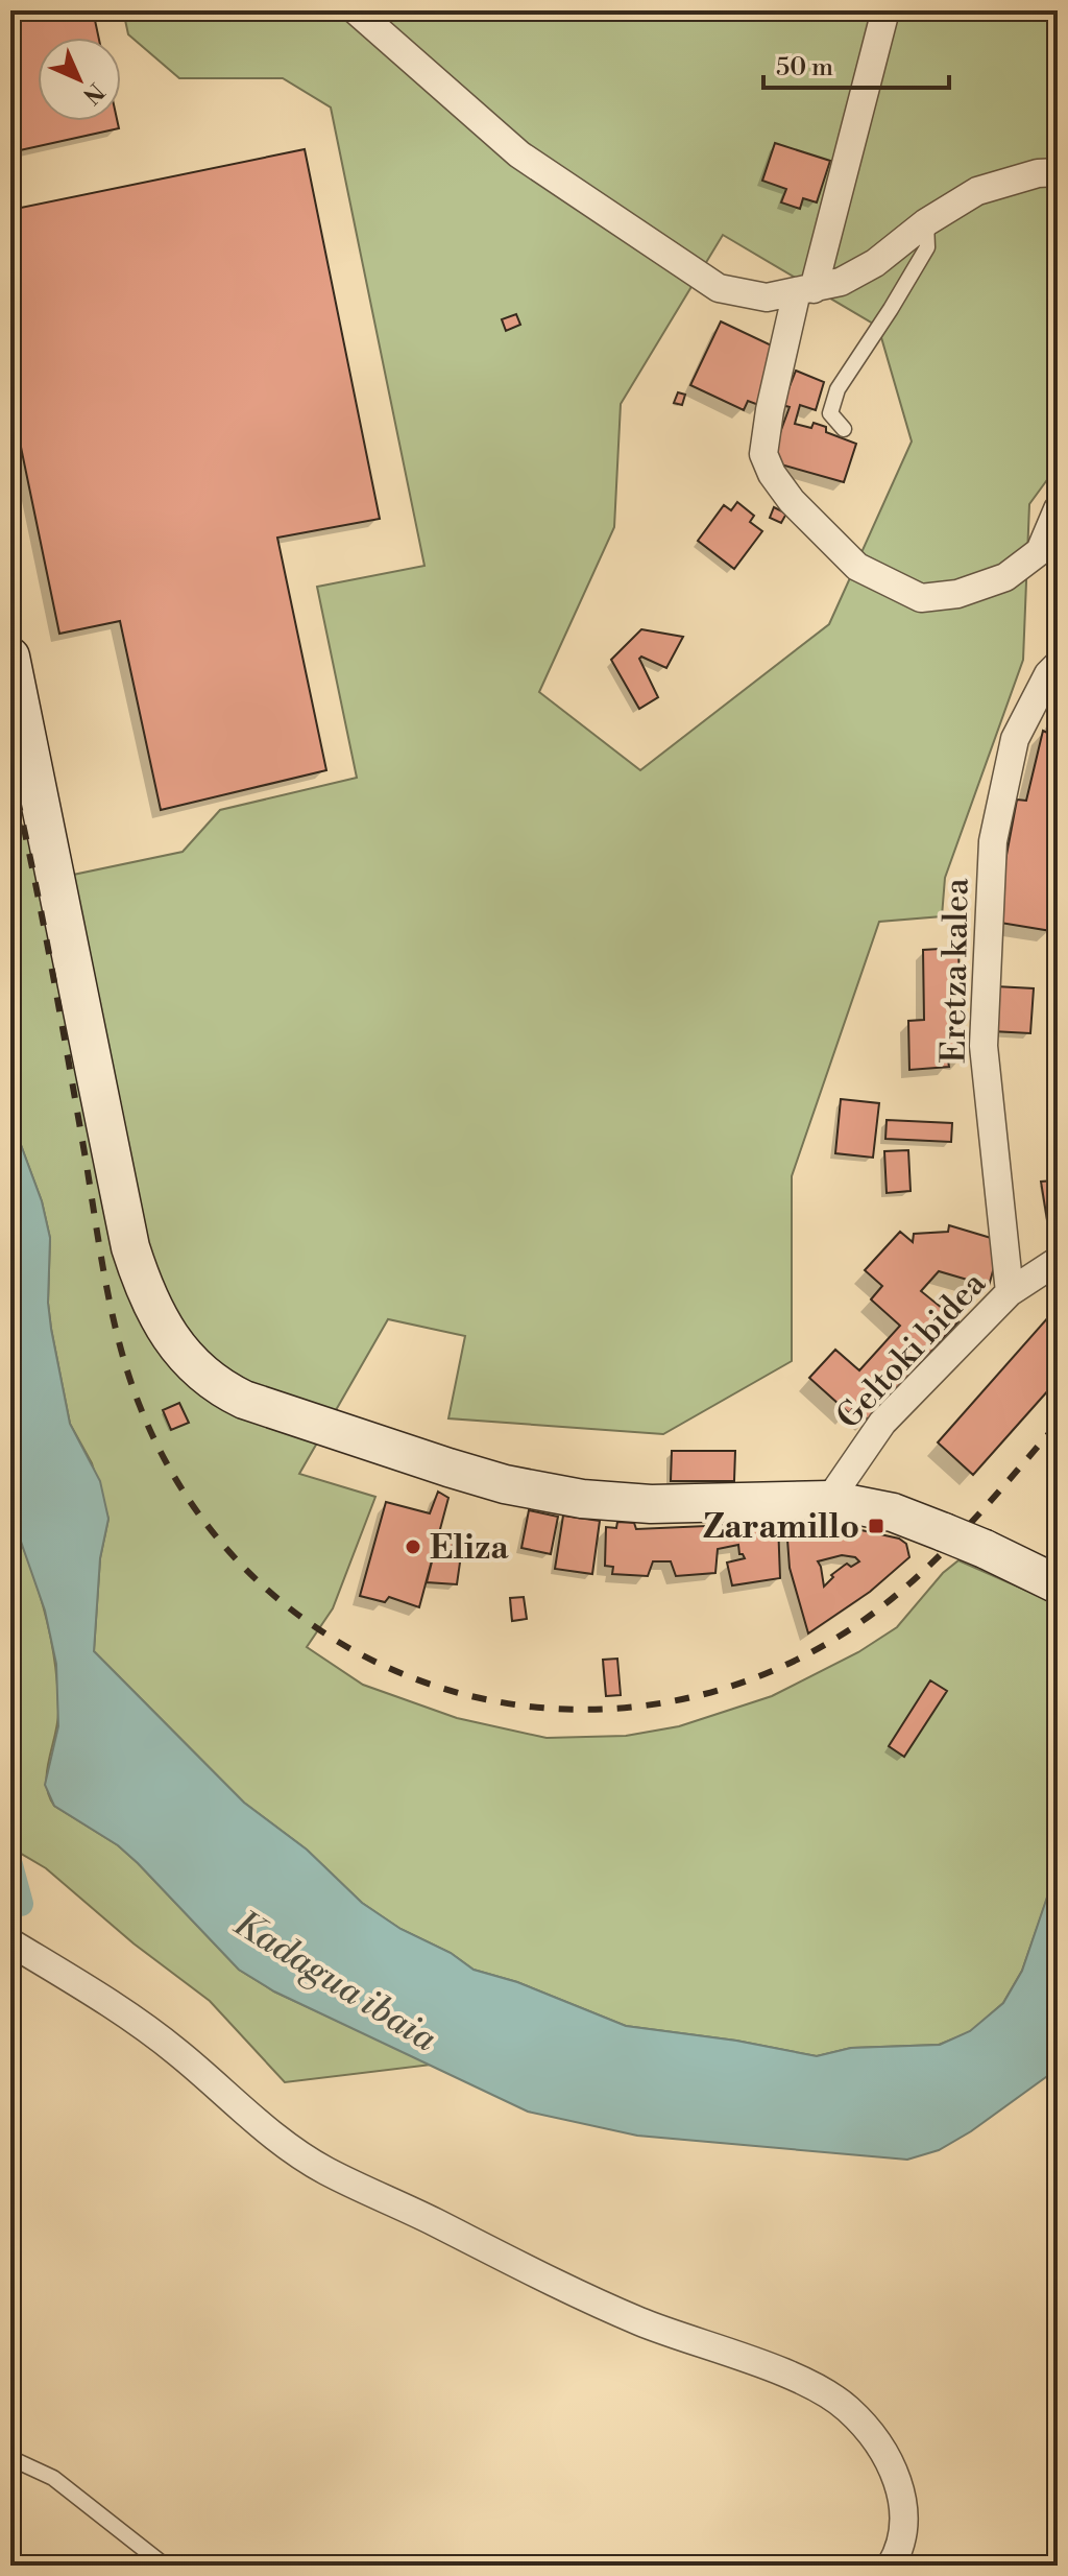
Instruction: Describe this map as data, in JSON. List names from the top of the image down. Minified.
{"streets":{"street":["Eretza kalea","Geltoki bidea"]},"crossings":[["Eretza kalea","Geltoki bidea"]],"water":["Kadagua ibaia"],"places":{"transit":["Zaramillo"],"other":["Eliza"]},"scale_bar":"50 m","north":"bottom right"}
